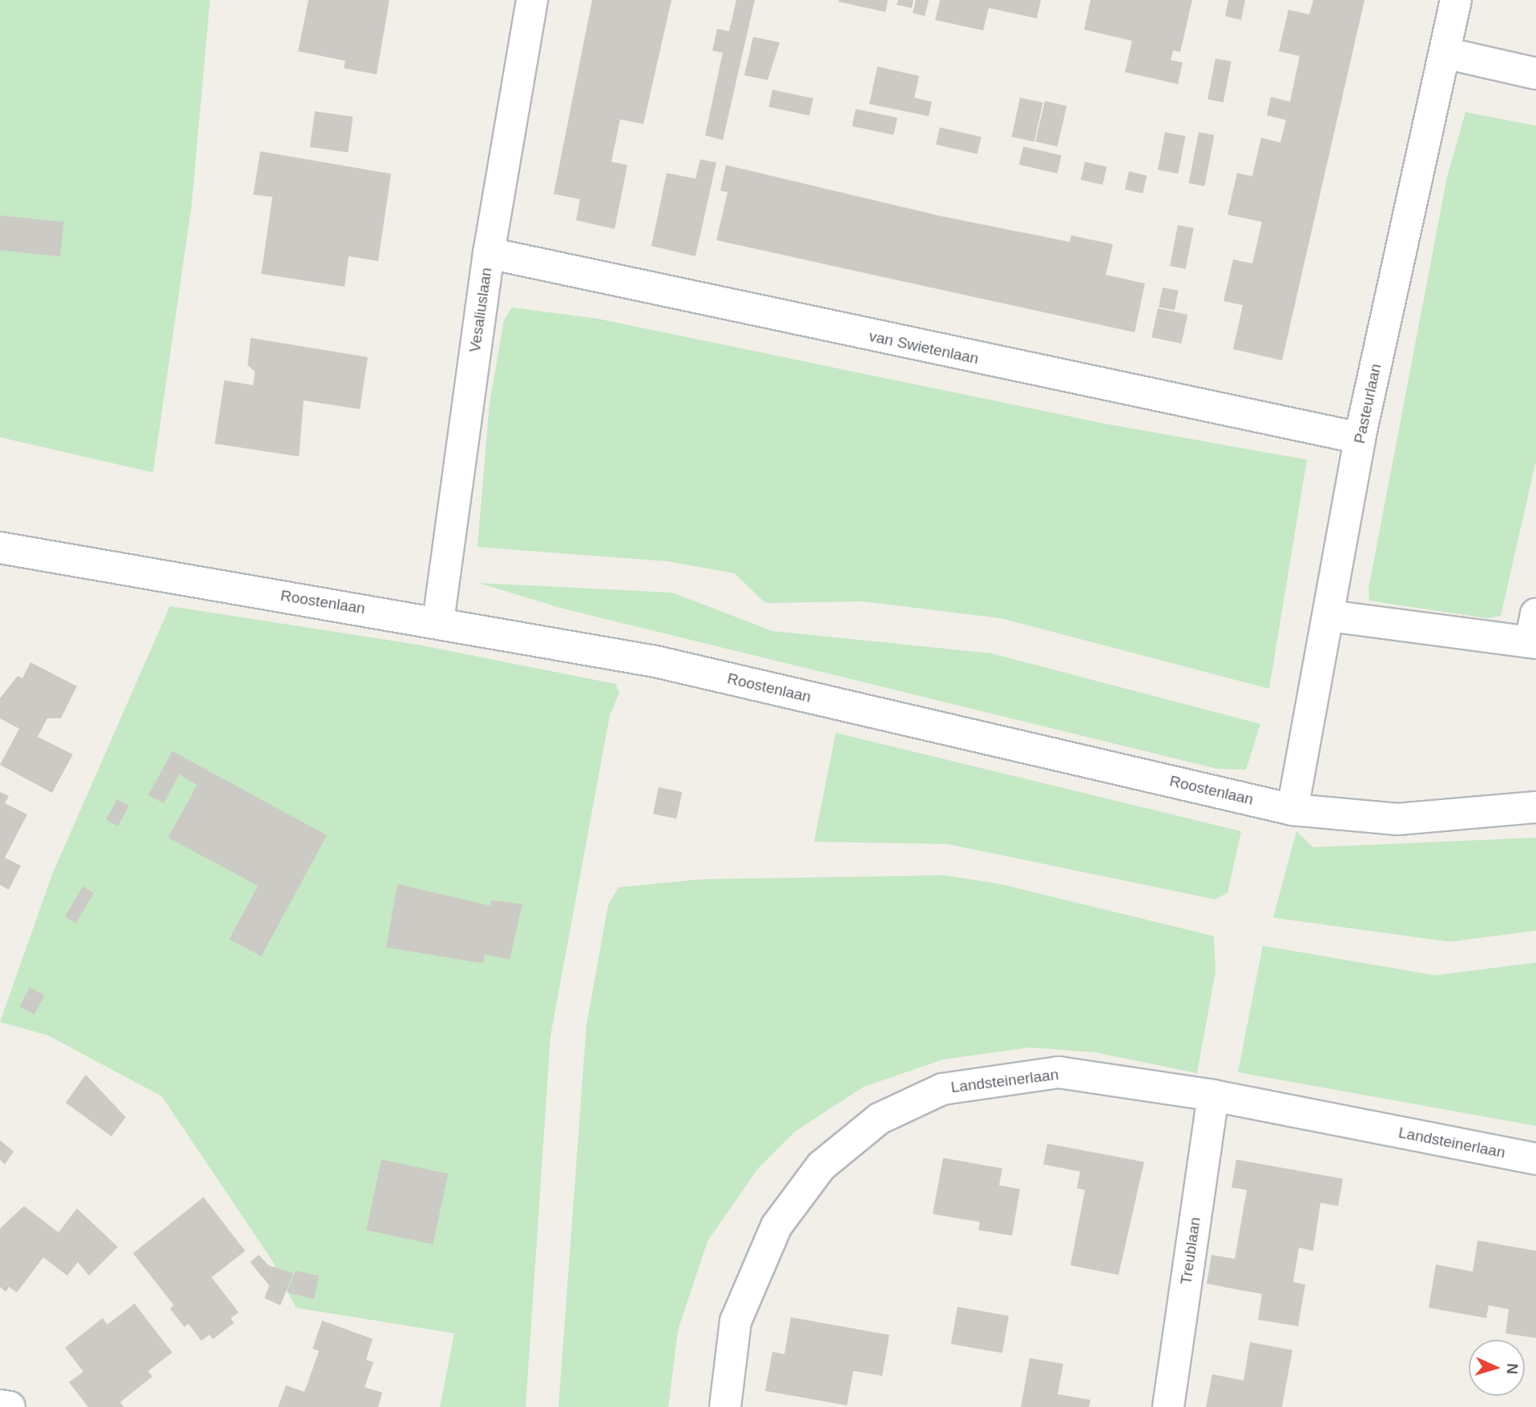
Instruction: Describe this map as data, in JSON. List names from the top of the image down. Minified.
{"streets":{"street":["Vesaliuslaan","van Swietenlaan","Pasteurlaan","Roostenlaan","Landsteinerlaan","Treublaan"]},"crossings":[["Vesaliuslaan","van Swietenlaan"],["Vesaliuslaan","Roostenlaan"],["van Swietenlaan","Pasteurlaan"],["Pasteurlaan","Roostenlaan"],["Landsteinerlaan","Treublaan"]],"north":"right"}
